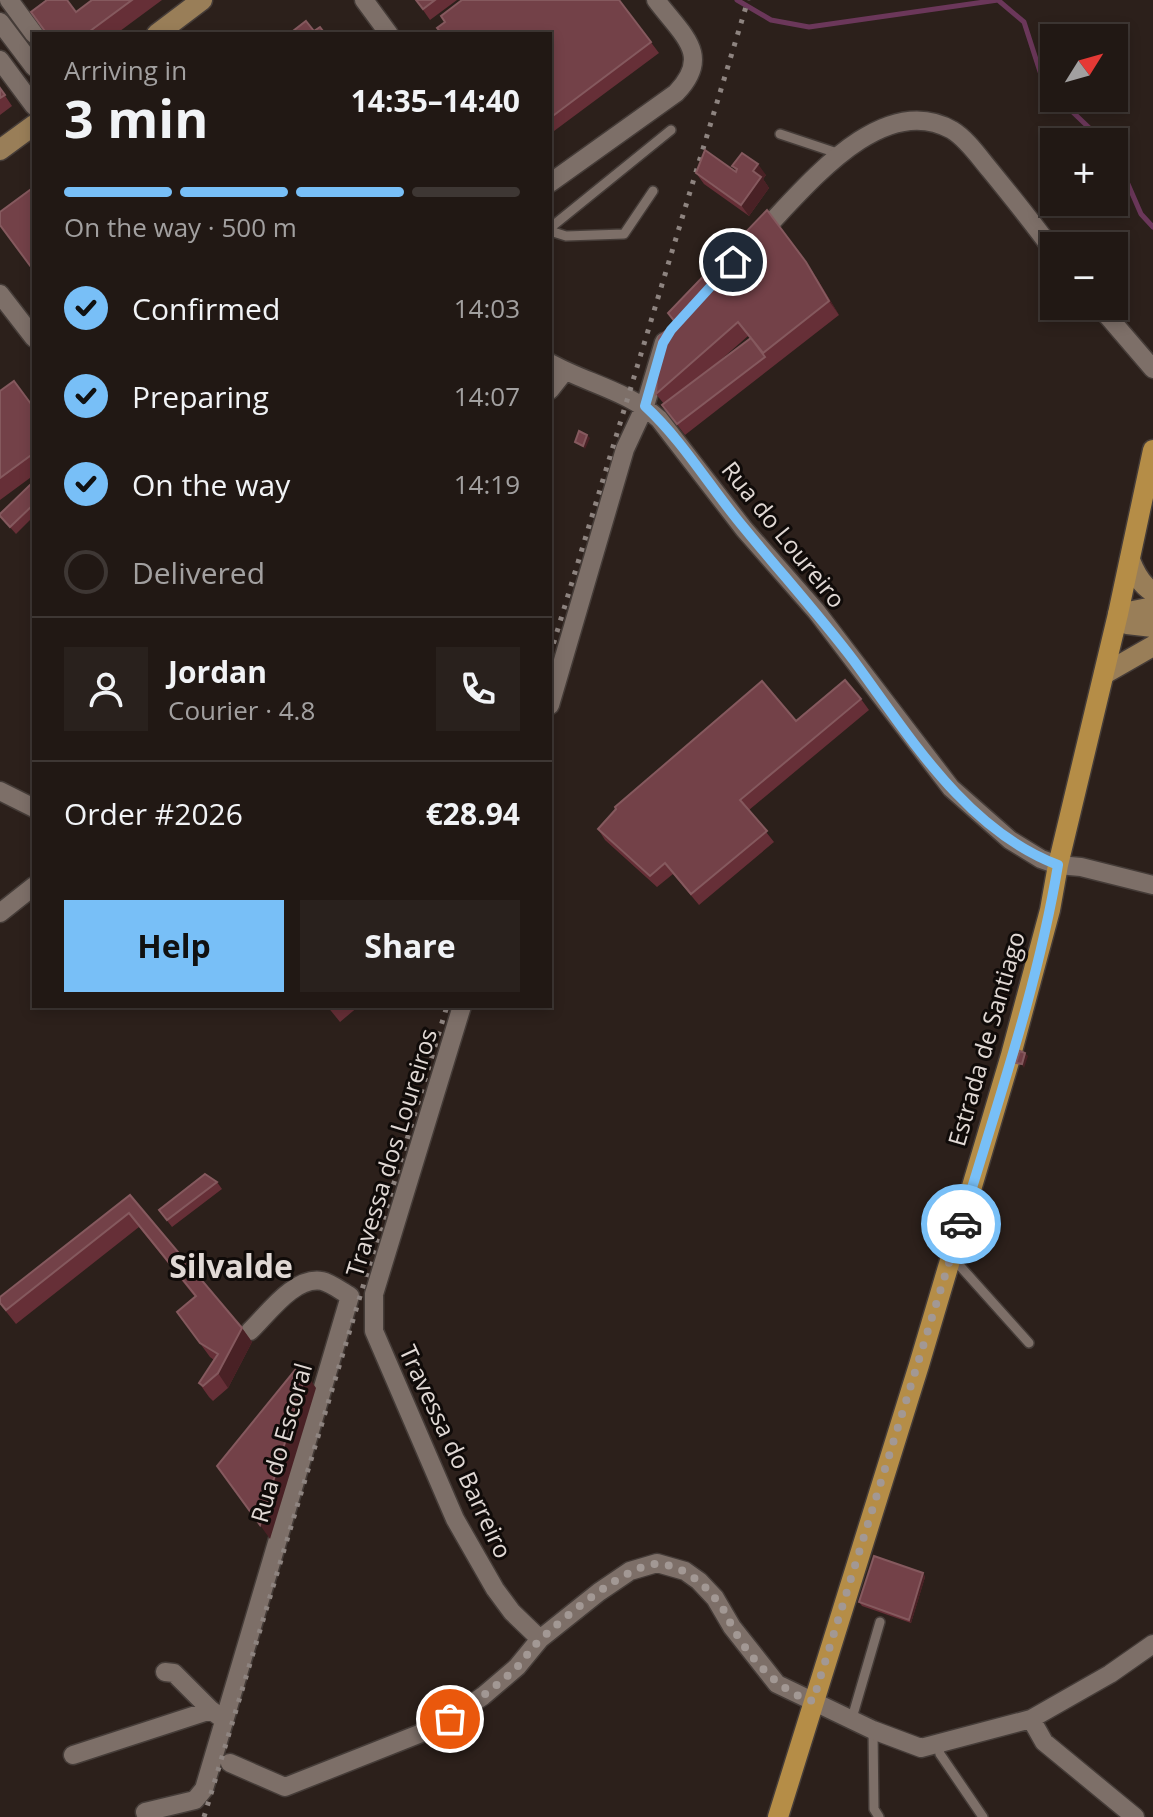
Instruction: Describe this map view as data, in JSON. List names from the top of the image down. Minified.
{"streets":{"main road":["Estrada de Santiago"],"street":["Rua do Loureiro","Travessa dos Loureiros","Rua do Escoral","Travessa do Barreiro"]},"crossings":[["Rua do Loureiro","Estrada de Santiago"],["Travessa dos Loureiros","Travessa do Barreiro"]],"districts":["Silvalde"],"north":"top right","page":{"map_buttons":["+","−"],"heading":["3 min","Arriving in","14:35–14:40"],"panel":["Jordan","Courier · 4.8","Order #2026","€28.94"],"bar":"On the way · 500 m","list":[["Confirmed","14:03"],["Preparing","14:07"],["On the way","14:19"],"Delivered"],"buttons":["Help","Share"]}}
